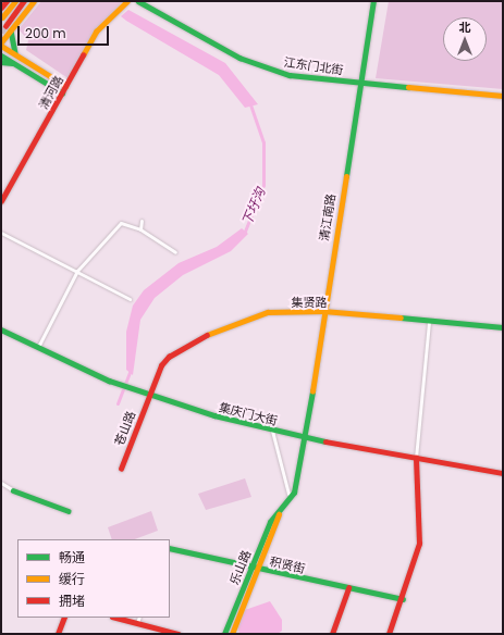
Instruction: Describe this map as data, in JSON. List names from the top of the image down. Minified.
{"streets":{"main road":["江东门北街","清河路","清江南路","集贤路","集庆门大街","苍山路","积贤街","乐山路"]},"crossings":[["江东门北街","清江南路"],["清江南路","集贤路"],["清江南路","集庆门大街"],["清江南路","乐山路"],["集贤路","集庆门大街"],["集贤路","苍山路"],["集庆门大街","苍山路"],["集庆门大街","乐山路"],["积贤街","乐山路"]],"water":["下圩沟"],"legend":["畅通","缓行","拥堵"],"scale_bar":"200 m","north":"top"}
